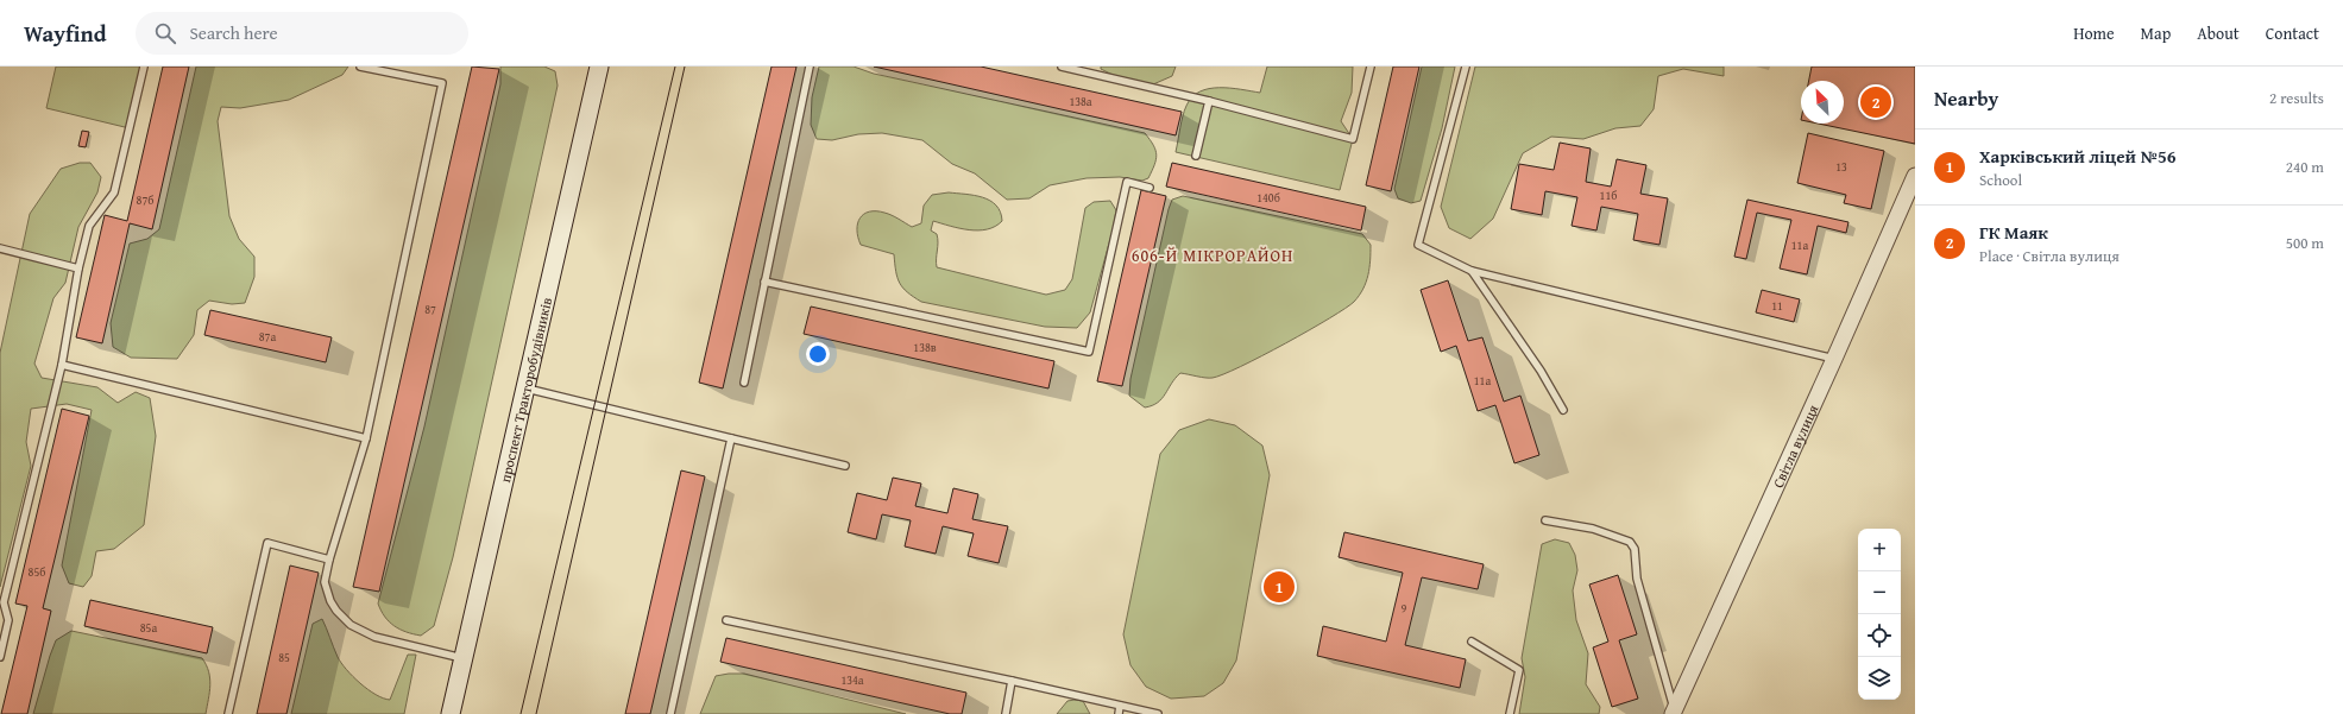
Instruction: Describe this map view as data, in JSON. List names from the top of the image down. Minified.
{"streets":{"main road":["проспект Тракторобудівників"],"street":["Світла вулиця"]},"districts":["606-Й МІКРОРАЙОН"],"house_numbers":["138а","13","11б","140б","87б","11а","11","87","87а","138в","11а","85б","9","85а","85","134а"],"north":"top left","page":{"header":"Wayfind","search":"Search here","nav":["Home","Map","About","Contact"],"heading":["Nearby","2 results"],"pins":["2","1"],"list":[{"mark":"1","name":"Харківський ліцей №56","note":"School","value":"240 m"},{"mark":"2","name":"ГК Маяк","note":"Place · Світла вулиця","value":"500 m"}],"map_buttons":["+","−"]}}
